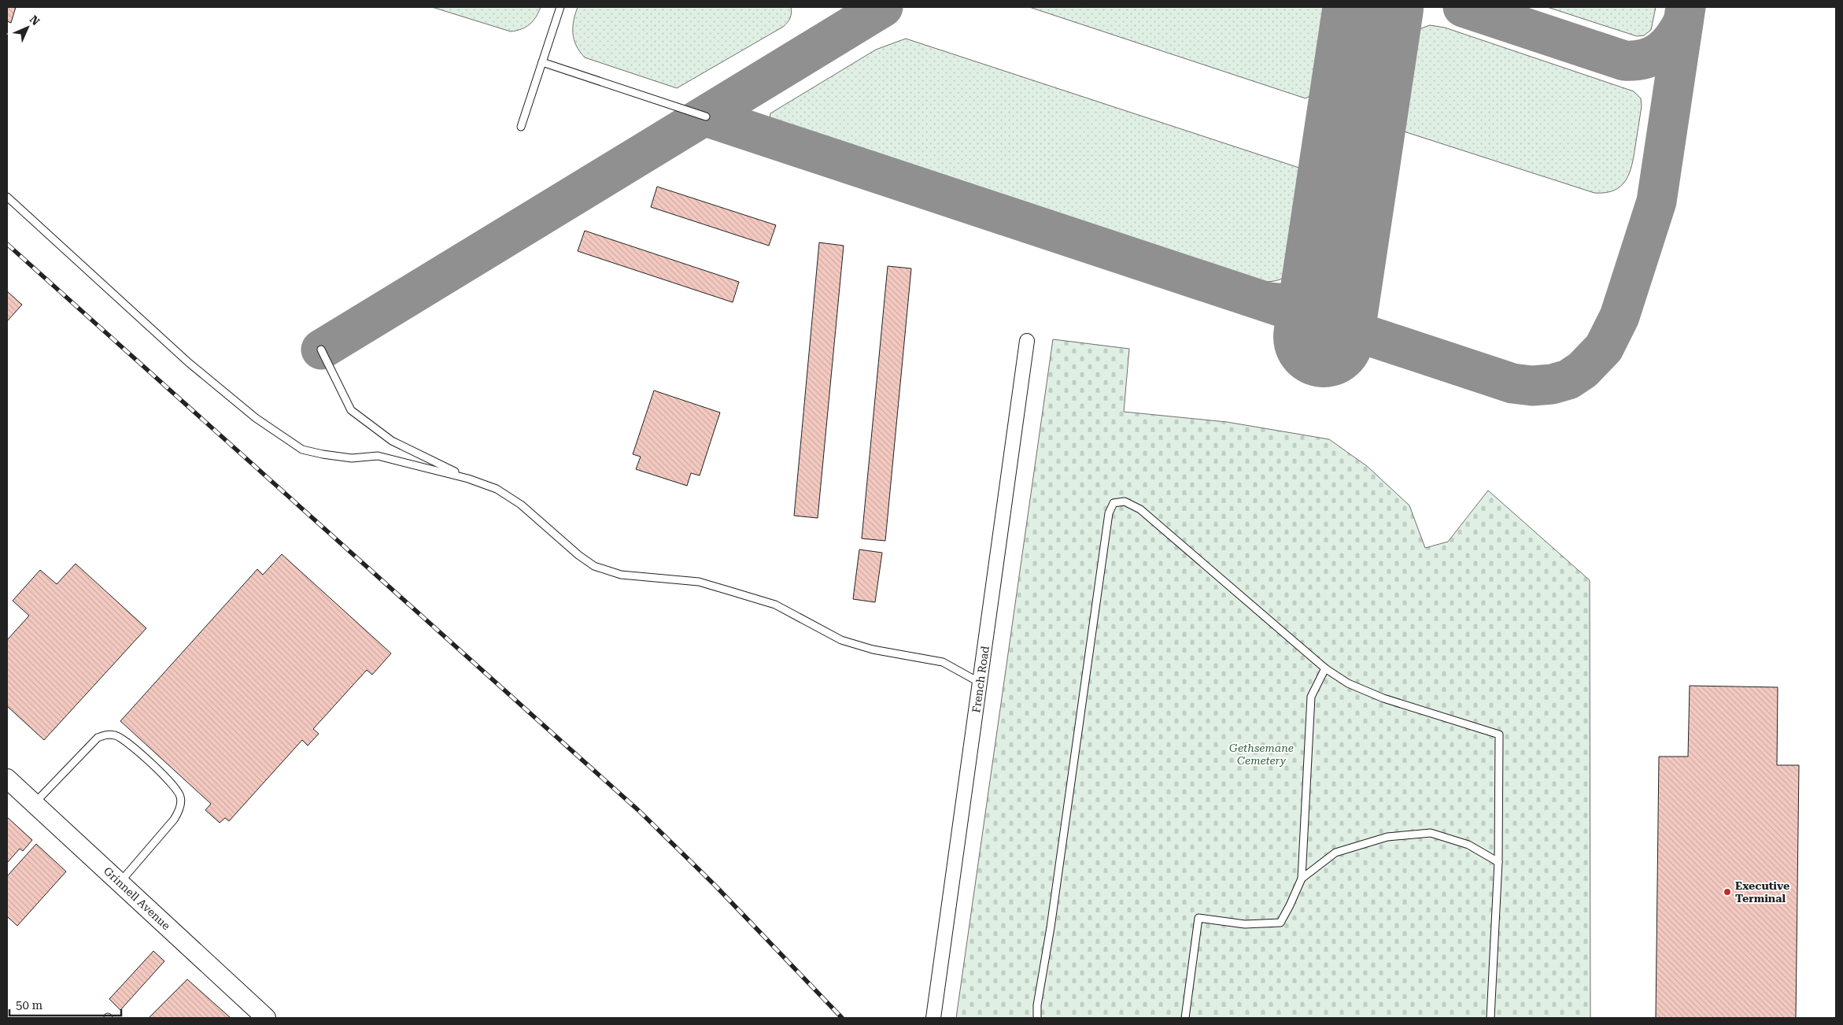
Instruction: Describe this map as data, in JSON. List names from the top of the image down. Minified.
{"streets":{"street":["French Road","Grinnell Avenue"]},"parks":["Gethsemane Cemetery"],"places":["Executive Terminal"],"scale_bar":"50 m","north":"top right"}
